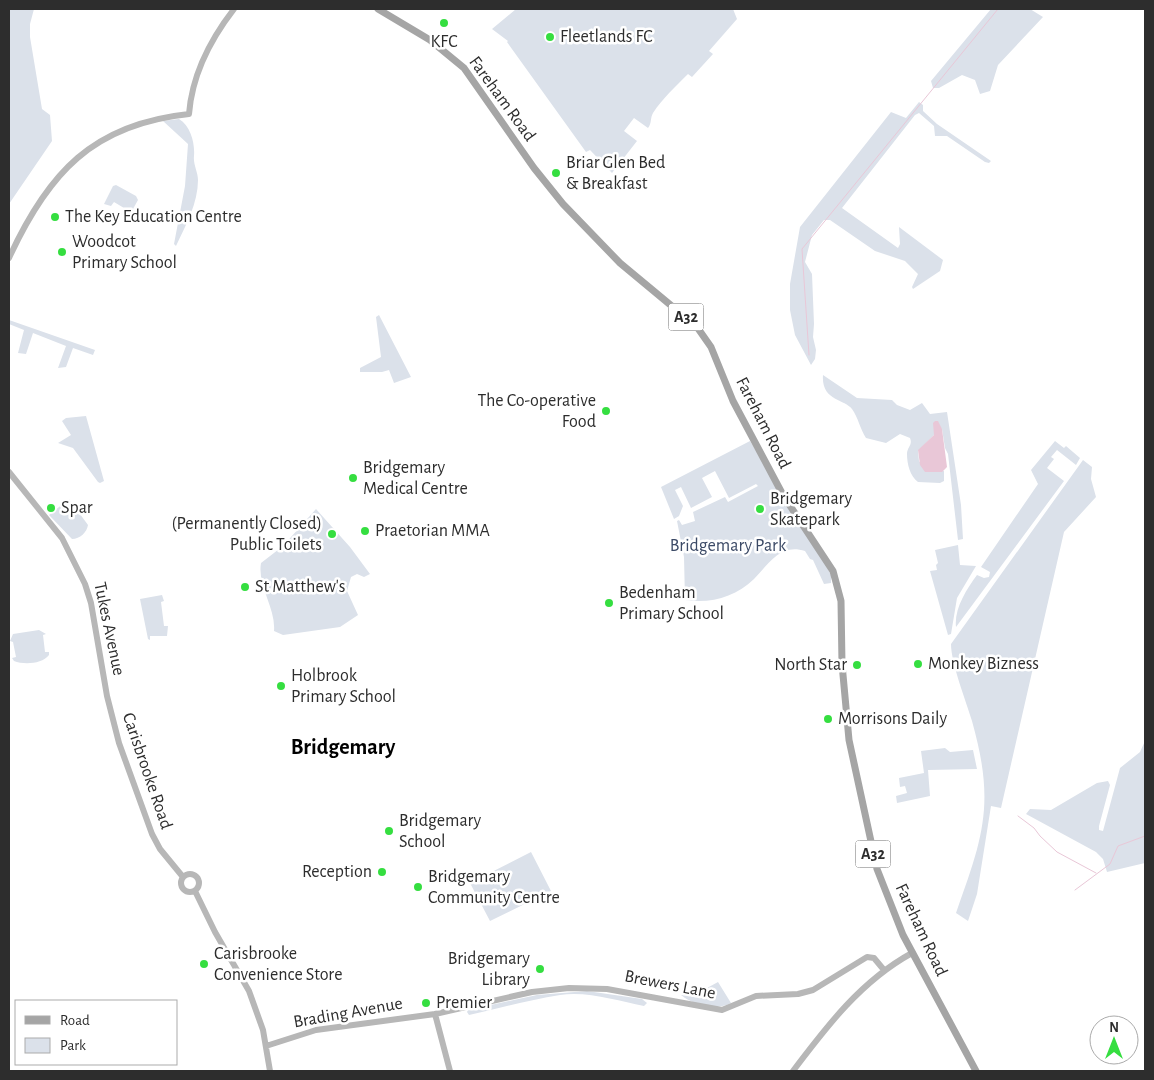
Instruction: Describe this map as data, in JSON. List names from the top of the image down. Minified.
{"streets":{"main road":["Fareham Road","A32"],"street":["Tukes Avenue","Carisbrooke Road","Brewers Lane","Brading Avenue"]},"crossings":[["Tukes Avenue","Carisbrooke Road"],["Brewers Lane","Brading Avenue"]],"districts":["Bridgemary"],"parks":["Bridgemary Park"],"places":["KFC","Fleetlands FC","Briar Glen Bed & Breakfast","The Key Education Centre","Woodcot Primary School","The Co-operative Food","Bridgemary Medical Centre","Spar","Bridgemary Skatepark","Praetorian MMA","(Permanently Closed) Public Toilets","St Matthew's","Bedenham Primary School","Monkey Bizness","North Star","Holbrook Primary School","Morrisons Daily","Bridgemary School","Reception","Bridgemary Community Centre","Carisbrooke Convenience Store","Bridgemary Library","Premier"],"legend":["Road","Park"],"north":"top"}
